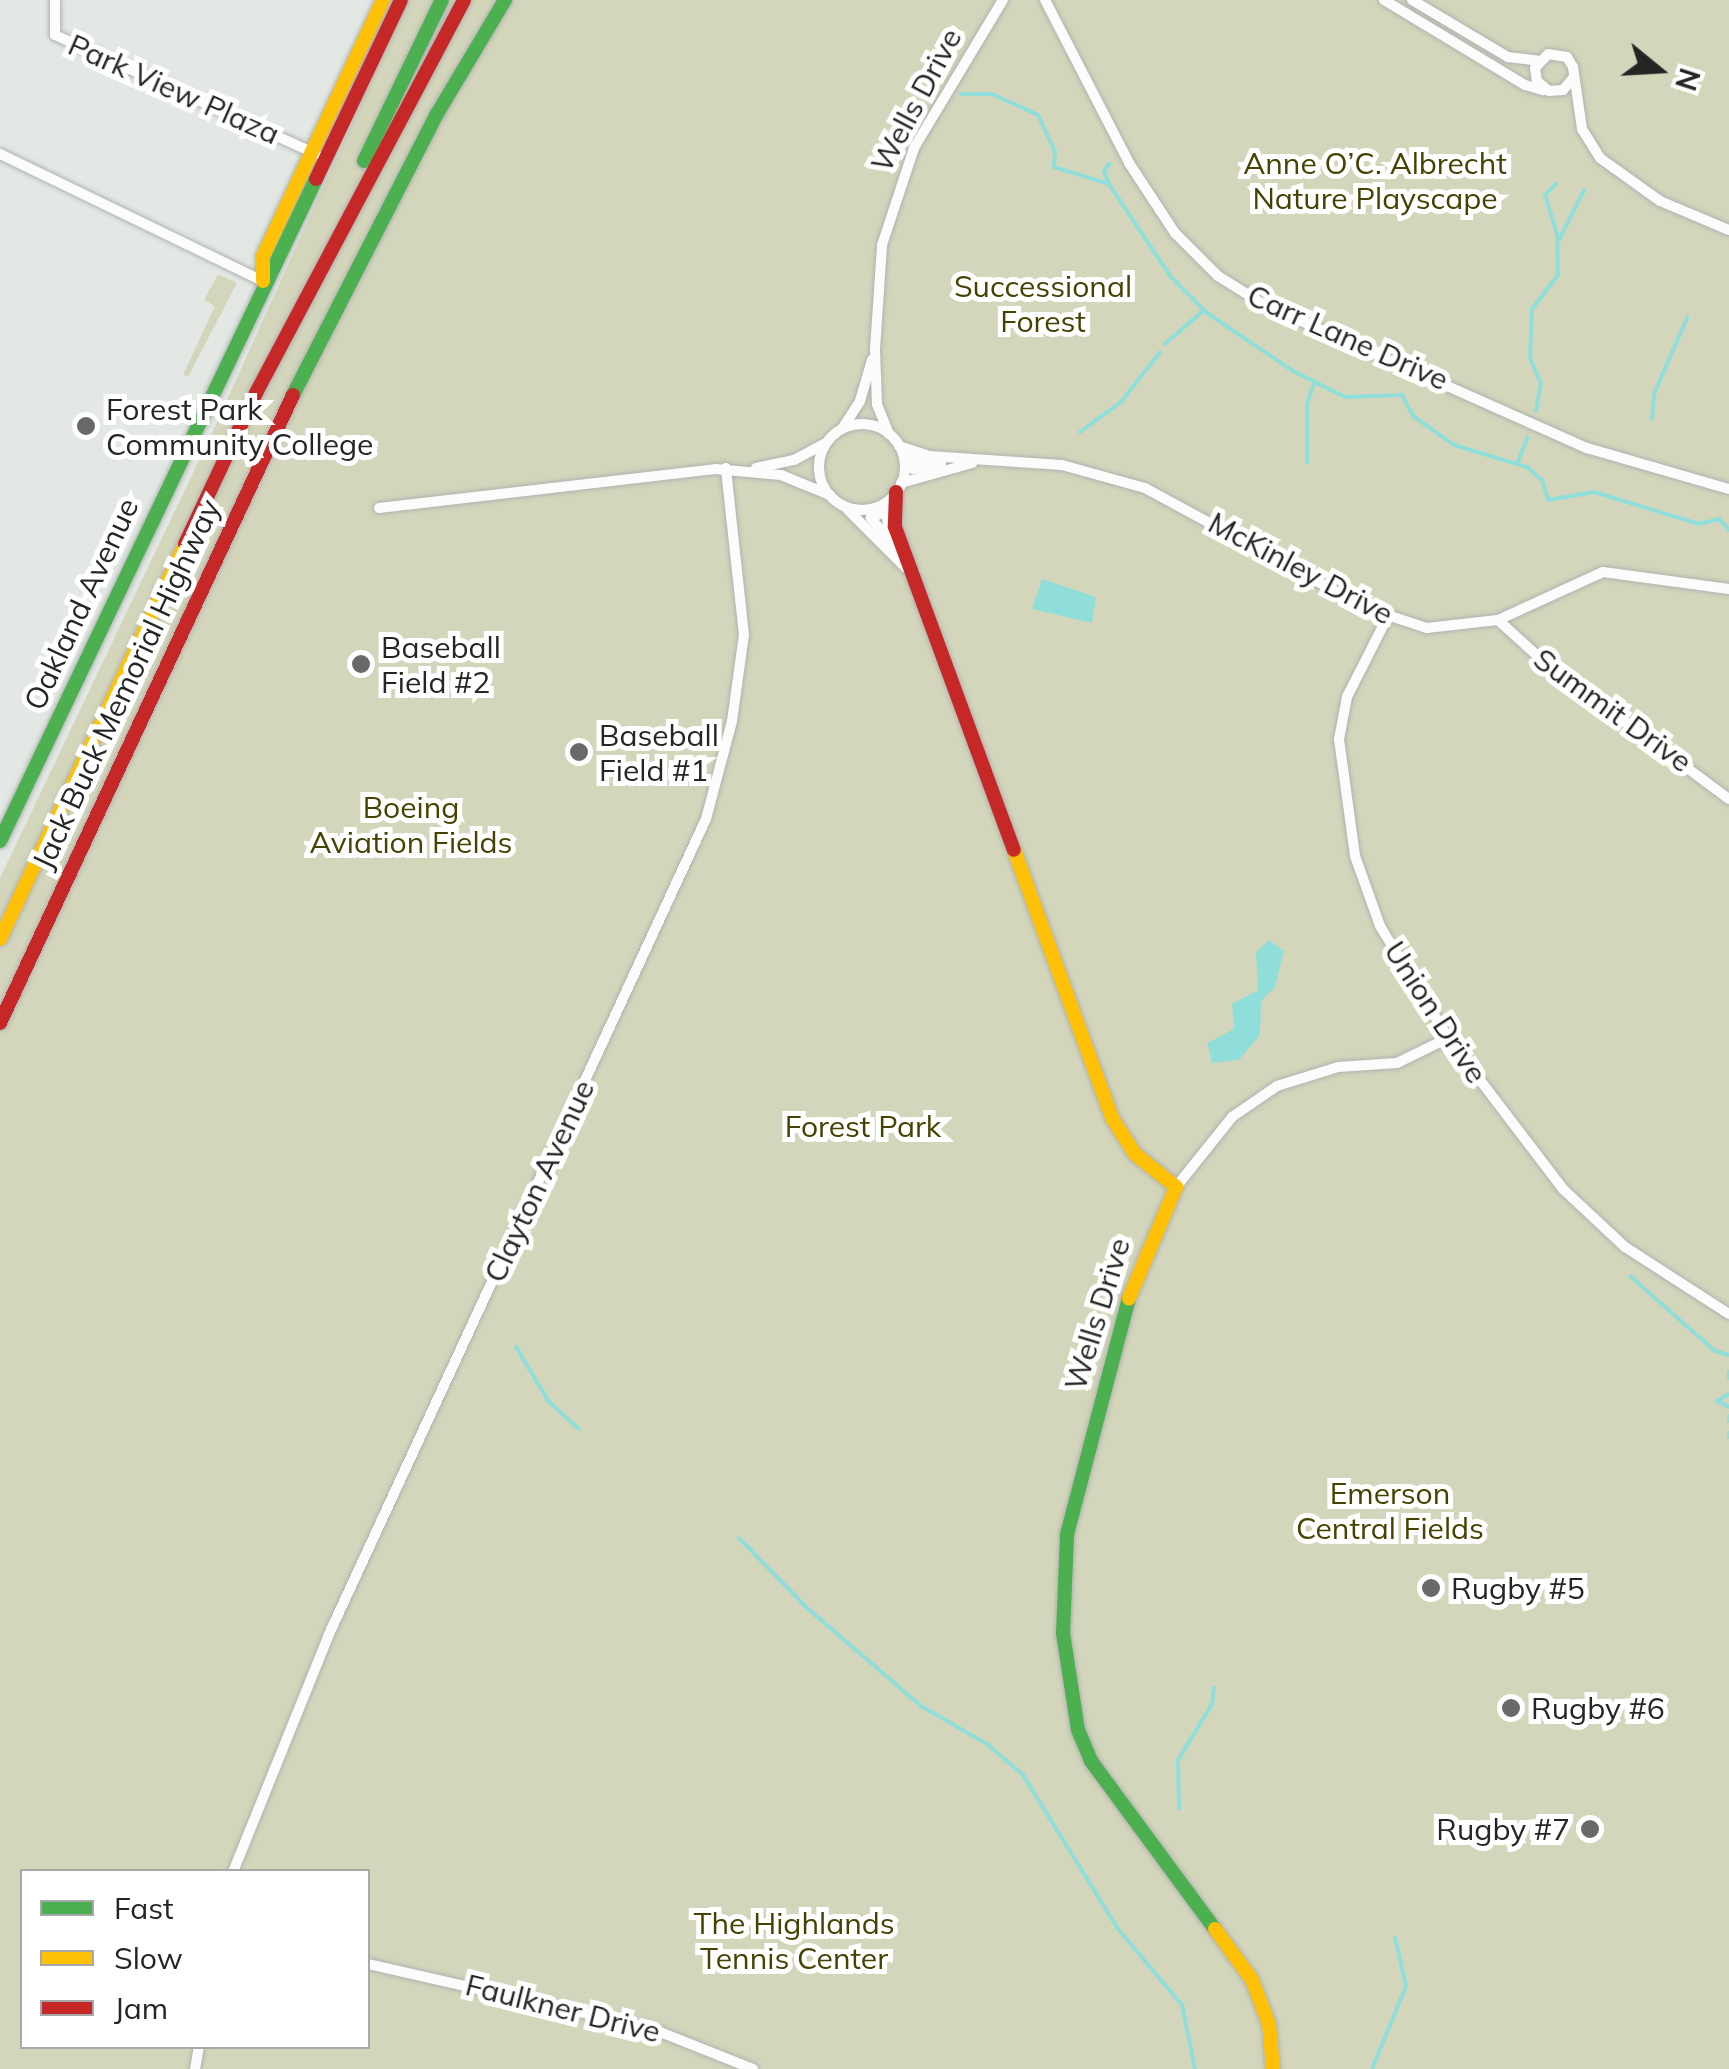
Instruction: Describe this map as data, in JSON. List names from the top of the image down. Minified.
{"streets":{"main road":["Wells Drive","Oakland Avenue","Jack Buck Memorial Highway"],"street":["Park View Plaza","Carr Lane Drive","McKinley Drive","Summit Drive","Union Drive","Clayton Avenue","Faulkner Drive"]},"crossings":[["Park View Plaza","Oakland Avenue"],["Wells Drive","McKinley Drive"],["McKinley Drive","Summit Drive"],["McKinley Drive","Union Drive"]],"parks":["Anne O’C. Albrecht Nature Playscape","Successional Forest","Boeing Aviation Fields","Forest Park","Emerson Central Fields","The Highlands Tennis Center"],"places":["Forest Park Community College","Baseball Field #2","Baseball Field #1","Rugby #5","Rugby #6","Rugby #7"],"legend":["Fast","Slow","Jam"],"north":"right"}
